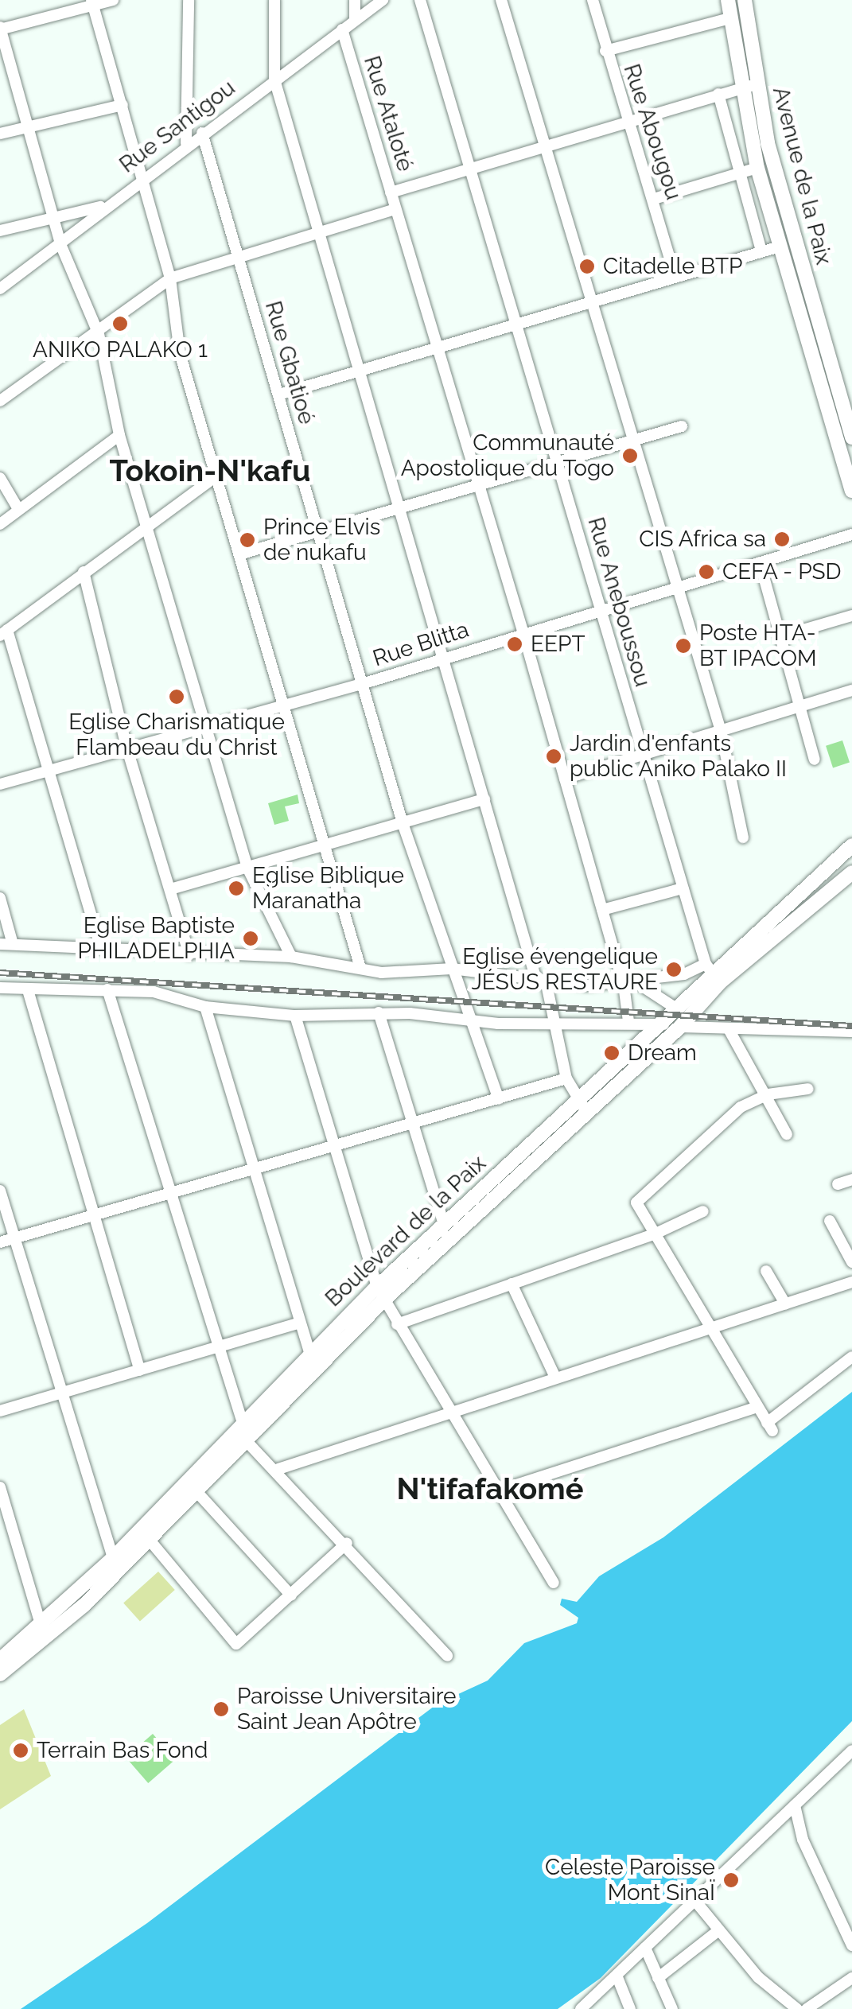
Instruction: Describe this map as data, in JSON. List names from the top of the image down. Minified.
{"streets":{"main road":["Avenue de la Paix","Boulevard de la Paix"],"street":["Rue Ataloté","Rue Santigou","Rue Abougou","Rue Gbatioé","Rue Aneboussou","Rue Blitta"]},"crossings":[["Rue Ataloté","Rue Santigou"],["Rue Ataloté","Rue Blitta"],["Rue Santigou","Rue Gbatioé"],["Rue Gbatioé","Rue Blitta"],["Rue Aneboussou","Rue Blitta"],["Rue Aneboussou","Boulevard de la Paix"]],"districts":["Tokoin-N'kafu","N'tifafakomé"],"places":["Citadelle BTP","ANIKO PALAKO 1","Communauté Apostolique du Togo","CIS Africa sa","Prince Elvis de nukafu","CEFA - PSD","EEPT","Poste HTA- BT IPACOM","Eglise Charismatique Flambeau du Christ","Jardin d'enfants public Aniko Palako II","Eglise Biblique Maranatha","Eglise Baptiste PHILADELPHIA","Eglise évengelique JÉSUS RESTAURE","Dream","Paroisse Universitaire Saint Jean Apôtre","Terrain Bas Fond","Celeste Paroisse Mont SinaÏ"]}
